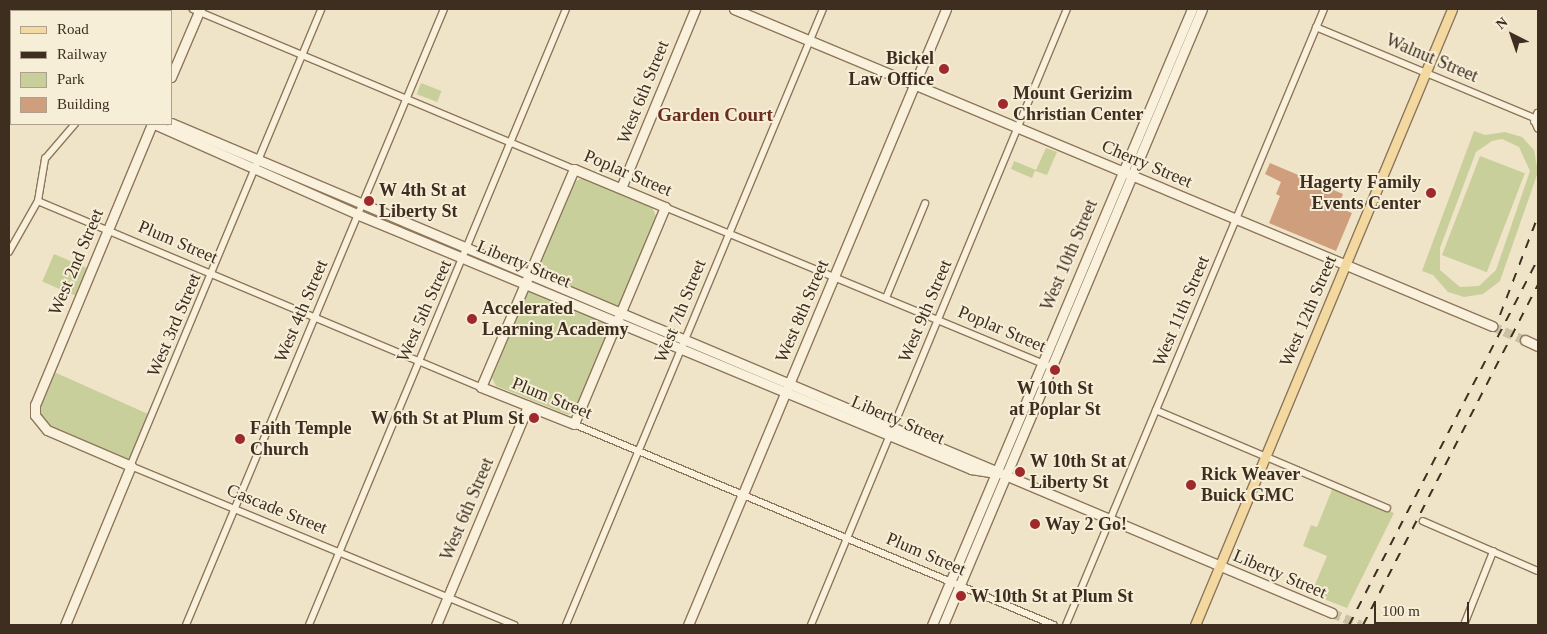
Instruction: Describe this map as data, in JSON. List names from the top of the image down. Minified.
{"streets":{"main road":["West 12th Street"],"street":["Walnut Street","West 6th Street","Cherry Street","Poplar Street","Plum Street","West 10th Street","West 2nd Street","Liberty Street","West 4th Street","West 5th Street","West 7th Street","West 8th Street","West 9th Street","West 11th Street","West 3rd Street","Cascade Street"]},"crossings":[["Walnut Street","West 11th Street"],["Walnut Street","West 12th Street"],["West 6th Street","Poplar Street"],["West 6th Street","Plum Street"],["West 6th Street","Cascade Street"],["Cherry Street","West 10th Street"],["Cherry Street","West 7th Street"],["Cherry Street","West 8th Street"],["Cherry Street","West 9th Street"],["Cherry Street","West 11th Street"],["Cherry Street","West 12th Street"],["Poplar Street","West 10th Street"],["Poplar Street","West 4th Street"],["Poplar Street","West 5th Street"],["Poplar Street","West 7th Street"],["Poplar Street","West 8th Street"],["Poplar Street","West 9th Street"],["Poplar Street","West 3rd Street"],["Plum Street","West 10th Street"],["Plum Street","West 2nd Street"],["Plum Street","West 4th Street"],["Plum Street","West 5th Street"],["Plum Street","West 7th Street"],["Plum Street","West 8th Street"],["Plum Street","West 9th Street"],["Plum Street","West 3rd Street"],["West 10th Street","Liberty Street"],["West 2nd Street","Cascade Street"],["Liberty Street","West 4th Street"],["Liberty Street","West 5th Street"],["Liberty Street","West 7th Street"],["Liberty Street","West 8th Street"],["Liberty Street","West 9th Street"],["Liberty Street","West 11th Street"],["Liberty Street","West 12th Street"],["Liberty Street","West 3rd Street"],["West 4th Street","Cascade Street"],["West 5th Street","Cascade Street"],["West 3rd Street","Cascade Street"]],"districts":["Garden Court"],"places":["Bickel Law Office","Mount Gerizim Christian Center","Hagerty Family Events Center","W 4th St at Liberty St","Accelerated Learning Academy","W 10th St at Poplar St","W 6th St at Plum St","Faith Temple Church","W 10th St at Liberty St","Rick Weaver Buick GMC","Way 2 Go!","W 10th St at Plum St"],"legend":["Road","Railway","Park","Building"],"scale_bar":"100 m","north":"top left"}
